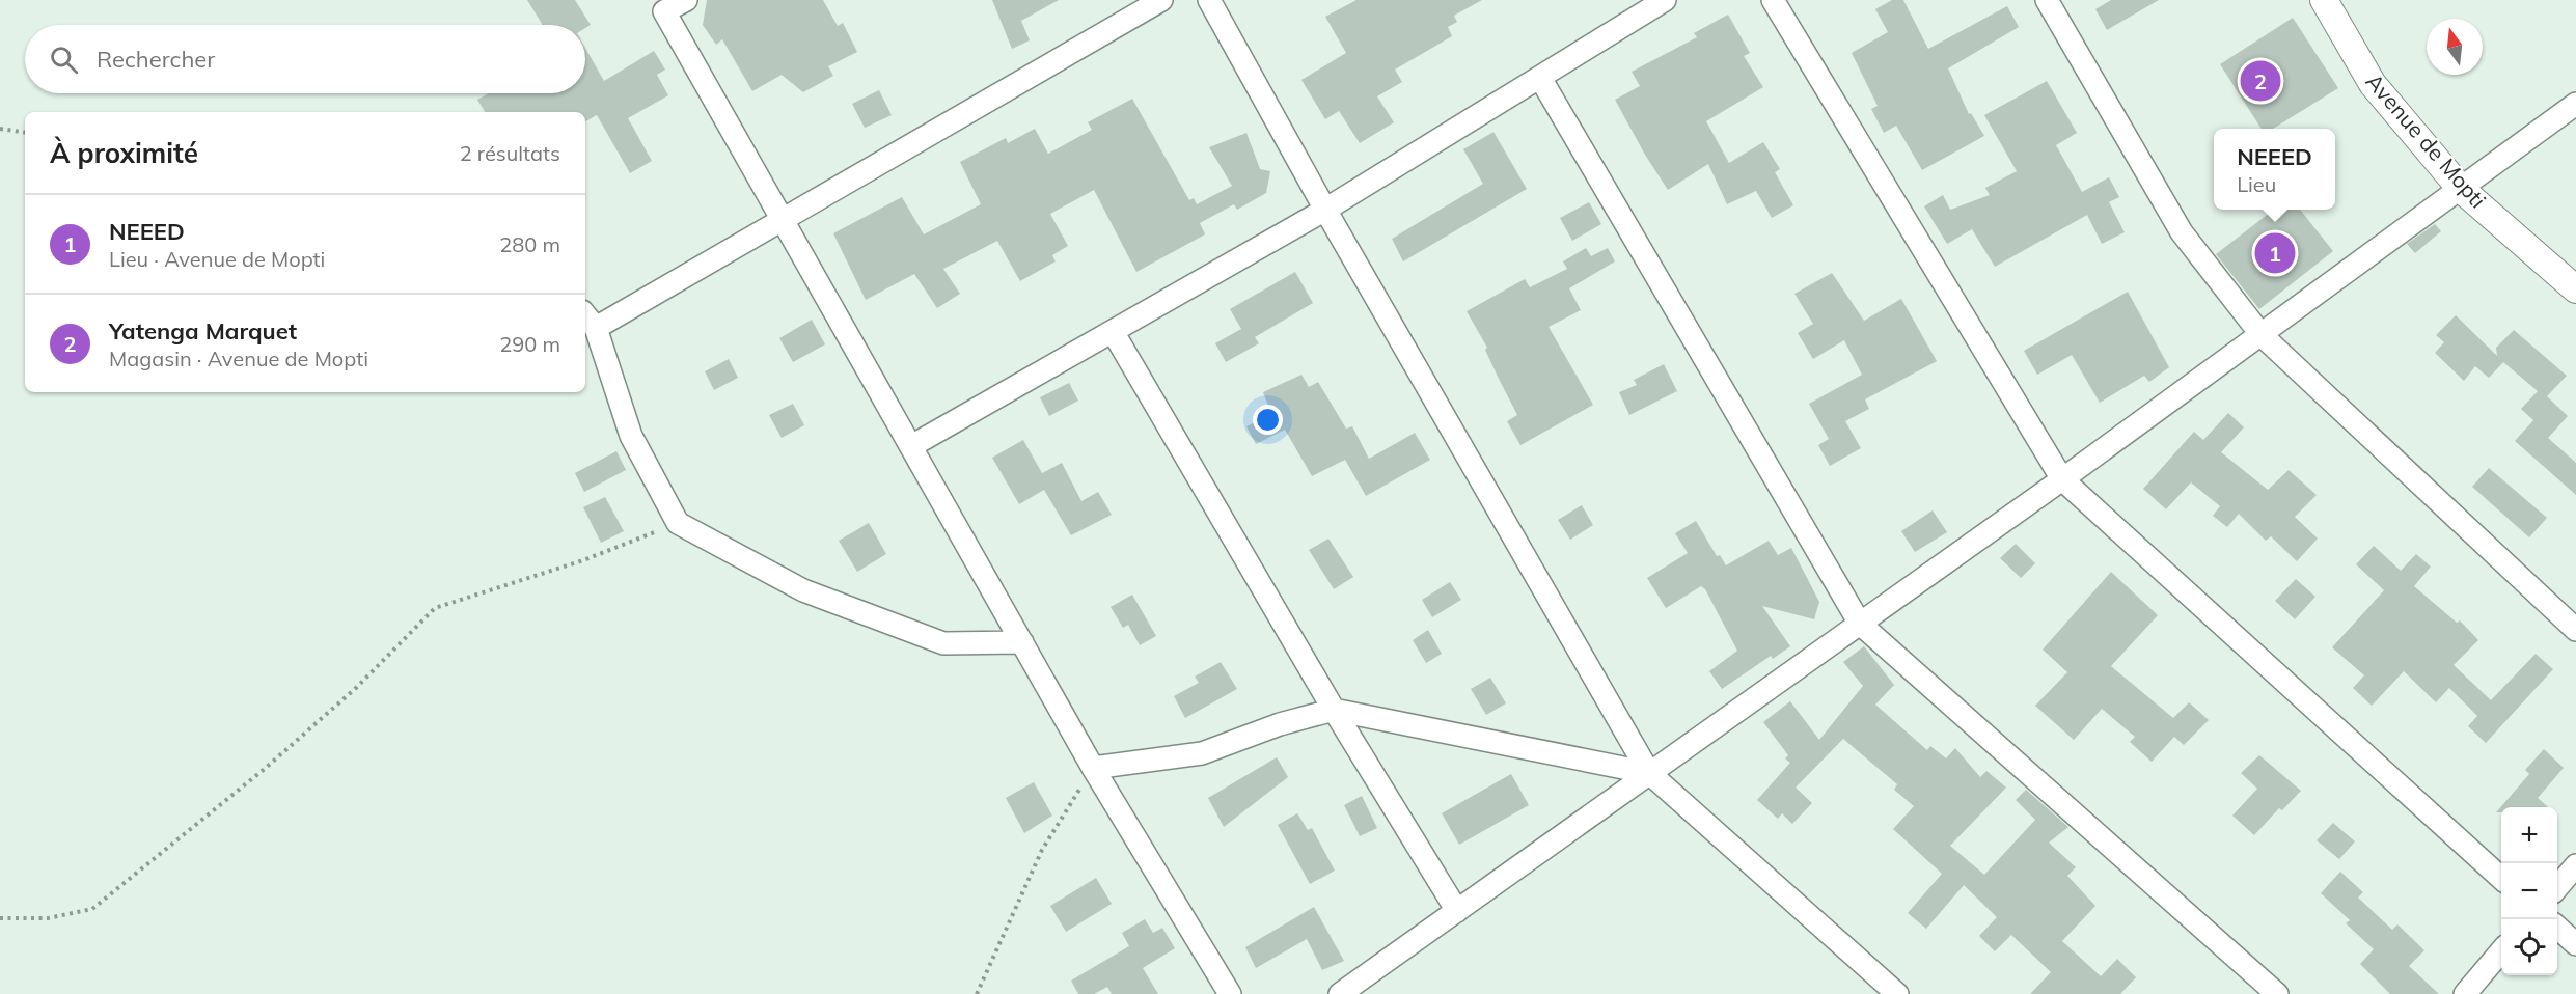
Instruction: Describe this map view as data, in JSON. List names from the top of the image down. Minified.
{"streets":{"street":["Avenue de Mopti"]},"north":"top","page":{"search":"Rechercher","pins":["2","1"],"heading":["À proximité","2 résultats"],"popup":["NEEED","Lieu"],"list":[{"mark":"1","name":"NEEED","note":"Lieu · Avenue de Mopti","value":"280 m"},{"mark":"2","name":"Yatenga Marquet","note":"Magasin · Avenue de Mopti","value":"290 m"}],"map_buttons":["+","−"]}}
